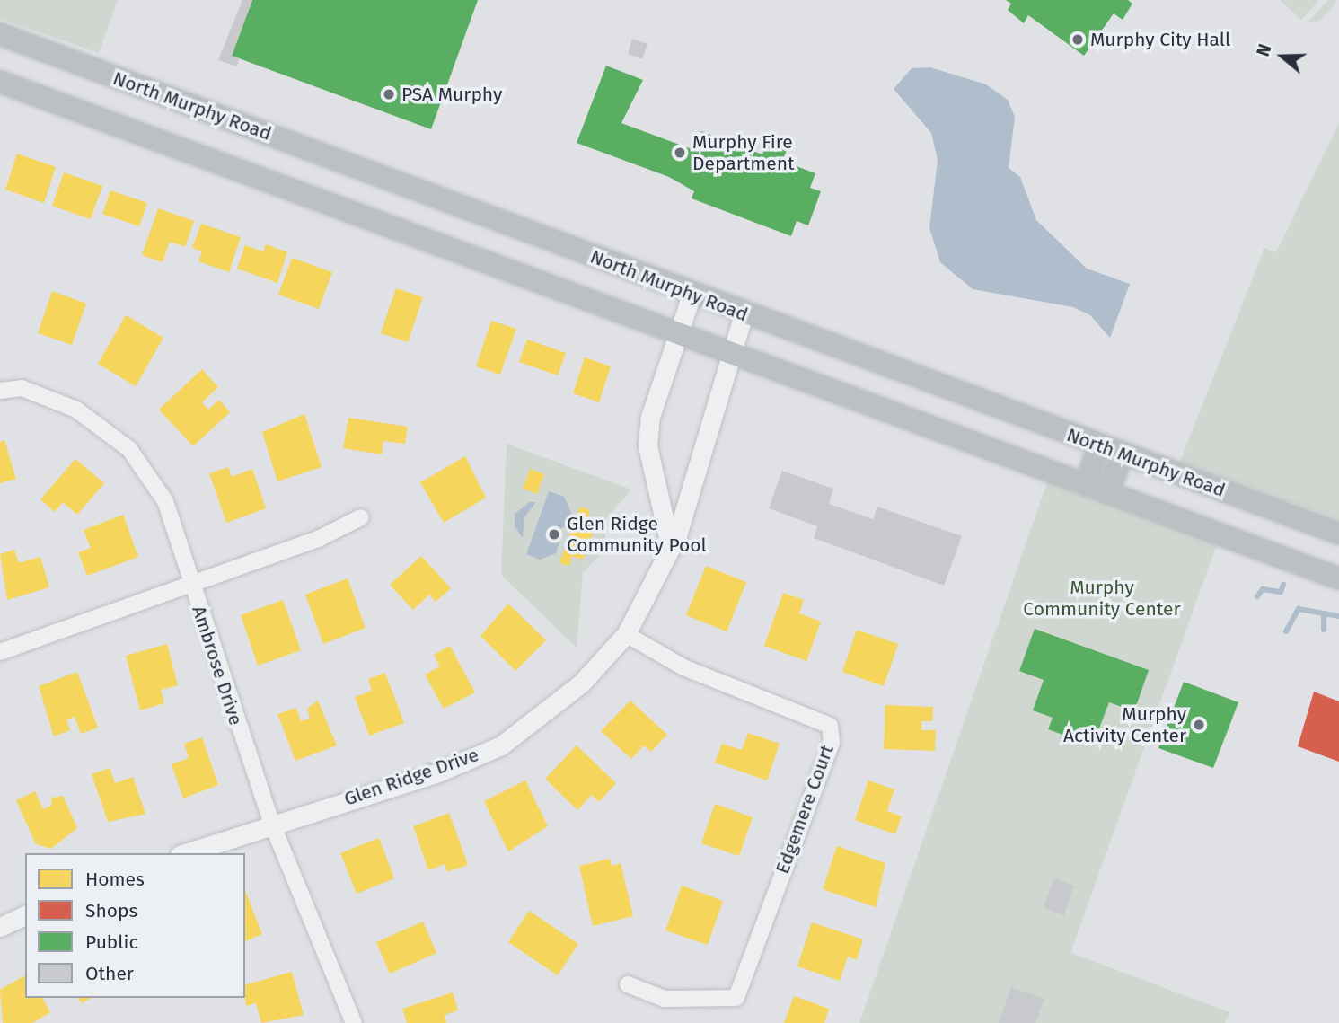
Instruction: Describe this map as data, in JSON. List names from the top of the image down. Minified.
{"streets":{"main road":["North Murphy Road"],"street":["Ambrose Drive","Glen Ridge Drive","Edgemere Court"]},"crossings":[["North Murphy Road","Glen Ridge Drive"],["Ambrose Drive","Glen Ridge Drive"],["Glen Ridge Drive","Edgemere Court"]],"parks":["Murphy Community Center"],"places":["Murphy City Hall","PSA Murphy","Murphy Fire Department","Glen Ridge Community Pool","Murphy Activity Center"],"legend":["Homes","Shops","Public","Other"],"north":"left"}
